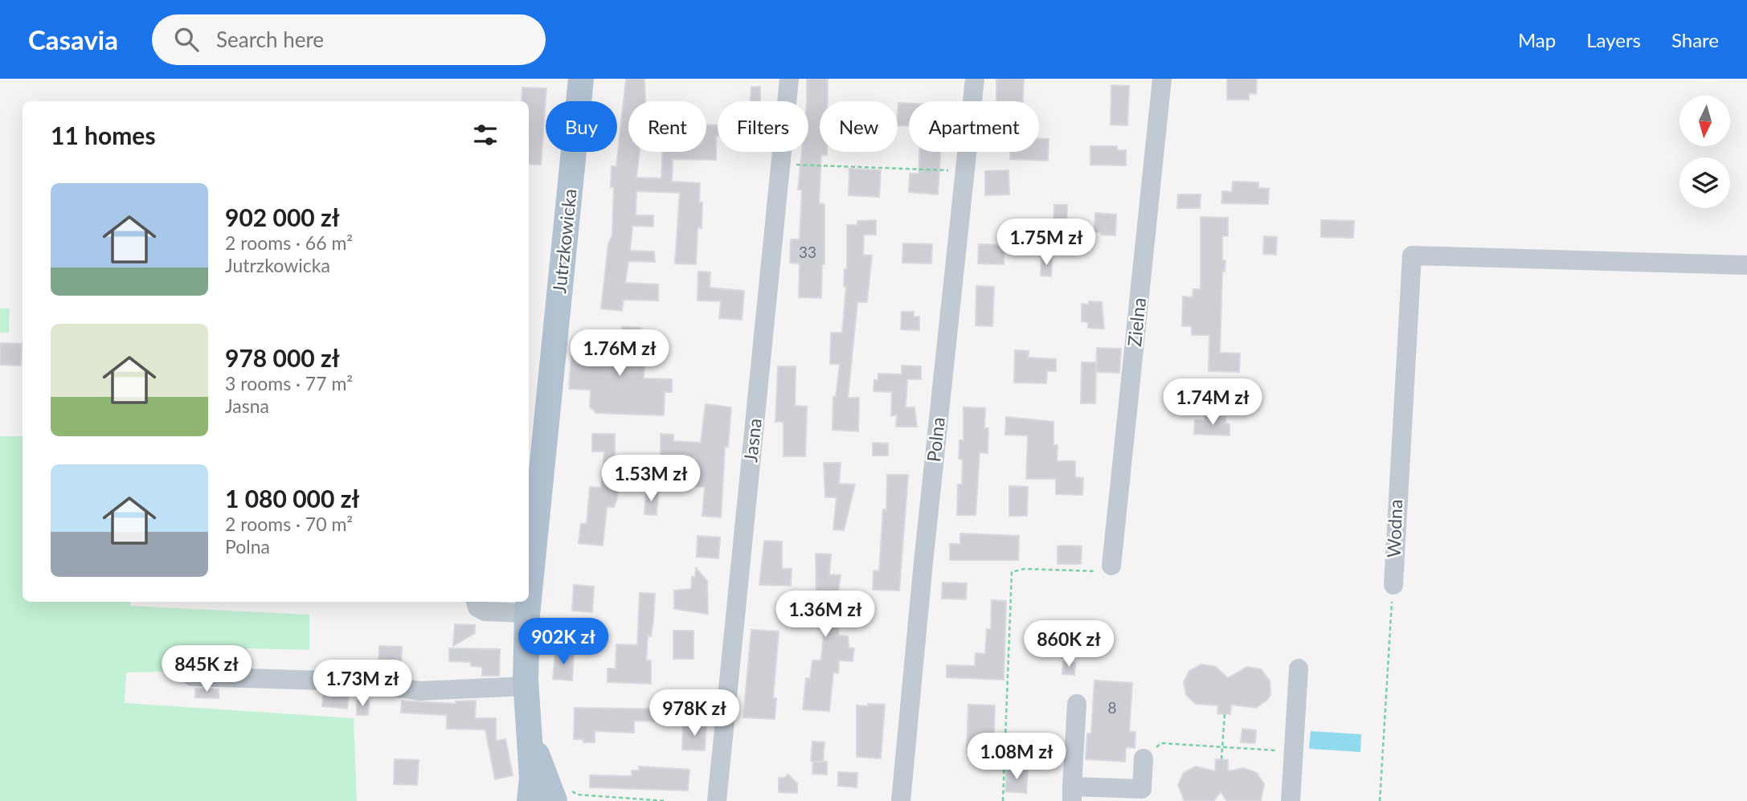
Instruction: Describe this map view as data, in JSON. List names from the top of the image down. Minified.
{"streets":{"main road":["Jutrzkowicka"],"street":["Zielna","Polna","Jasna","Wodna"]},"house_numbers":["33","8"],"north":"bottom","page":{"header":"Casavia","search":"Search here","nav":["Map","Layers","Share"],"chip":["Buy","Rent","Filters","New","Apartment"],"heading":"11 homes","list":[{"name":"902 000 zł","note":"2 rooms · 66 m² · Jutrzkowicka"},{"name":"978 000 zł","note":"3 rooms · 77 m² · Jasna"},{"name":"1 080 000 zł","note":"2 rooms · 70 m² · Polna"}],"price":["1.75M zł","1.76M zł","1.74M zł","1.53M zł","1.36M zł","902K zł","860K zł","845K zł","1.73M zł","978K zł","1.08M zł"]}}
